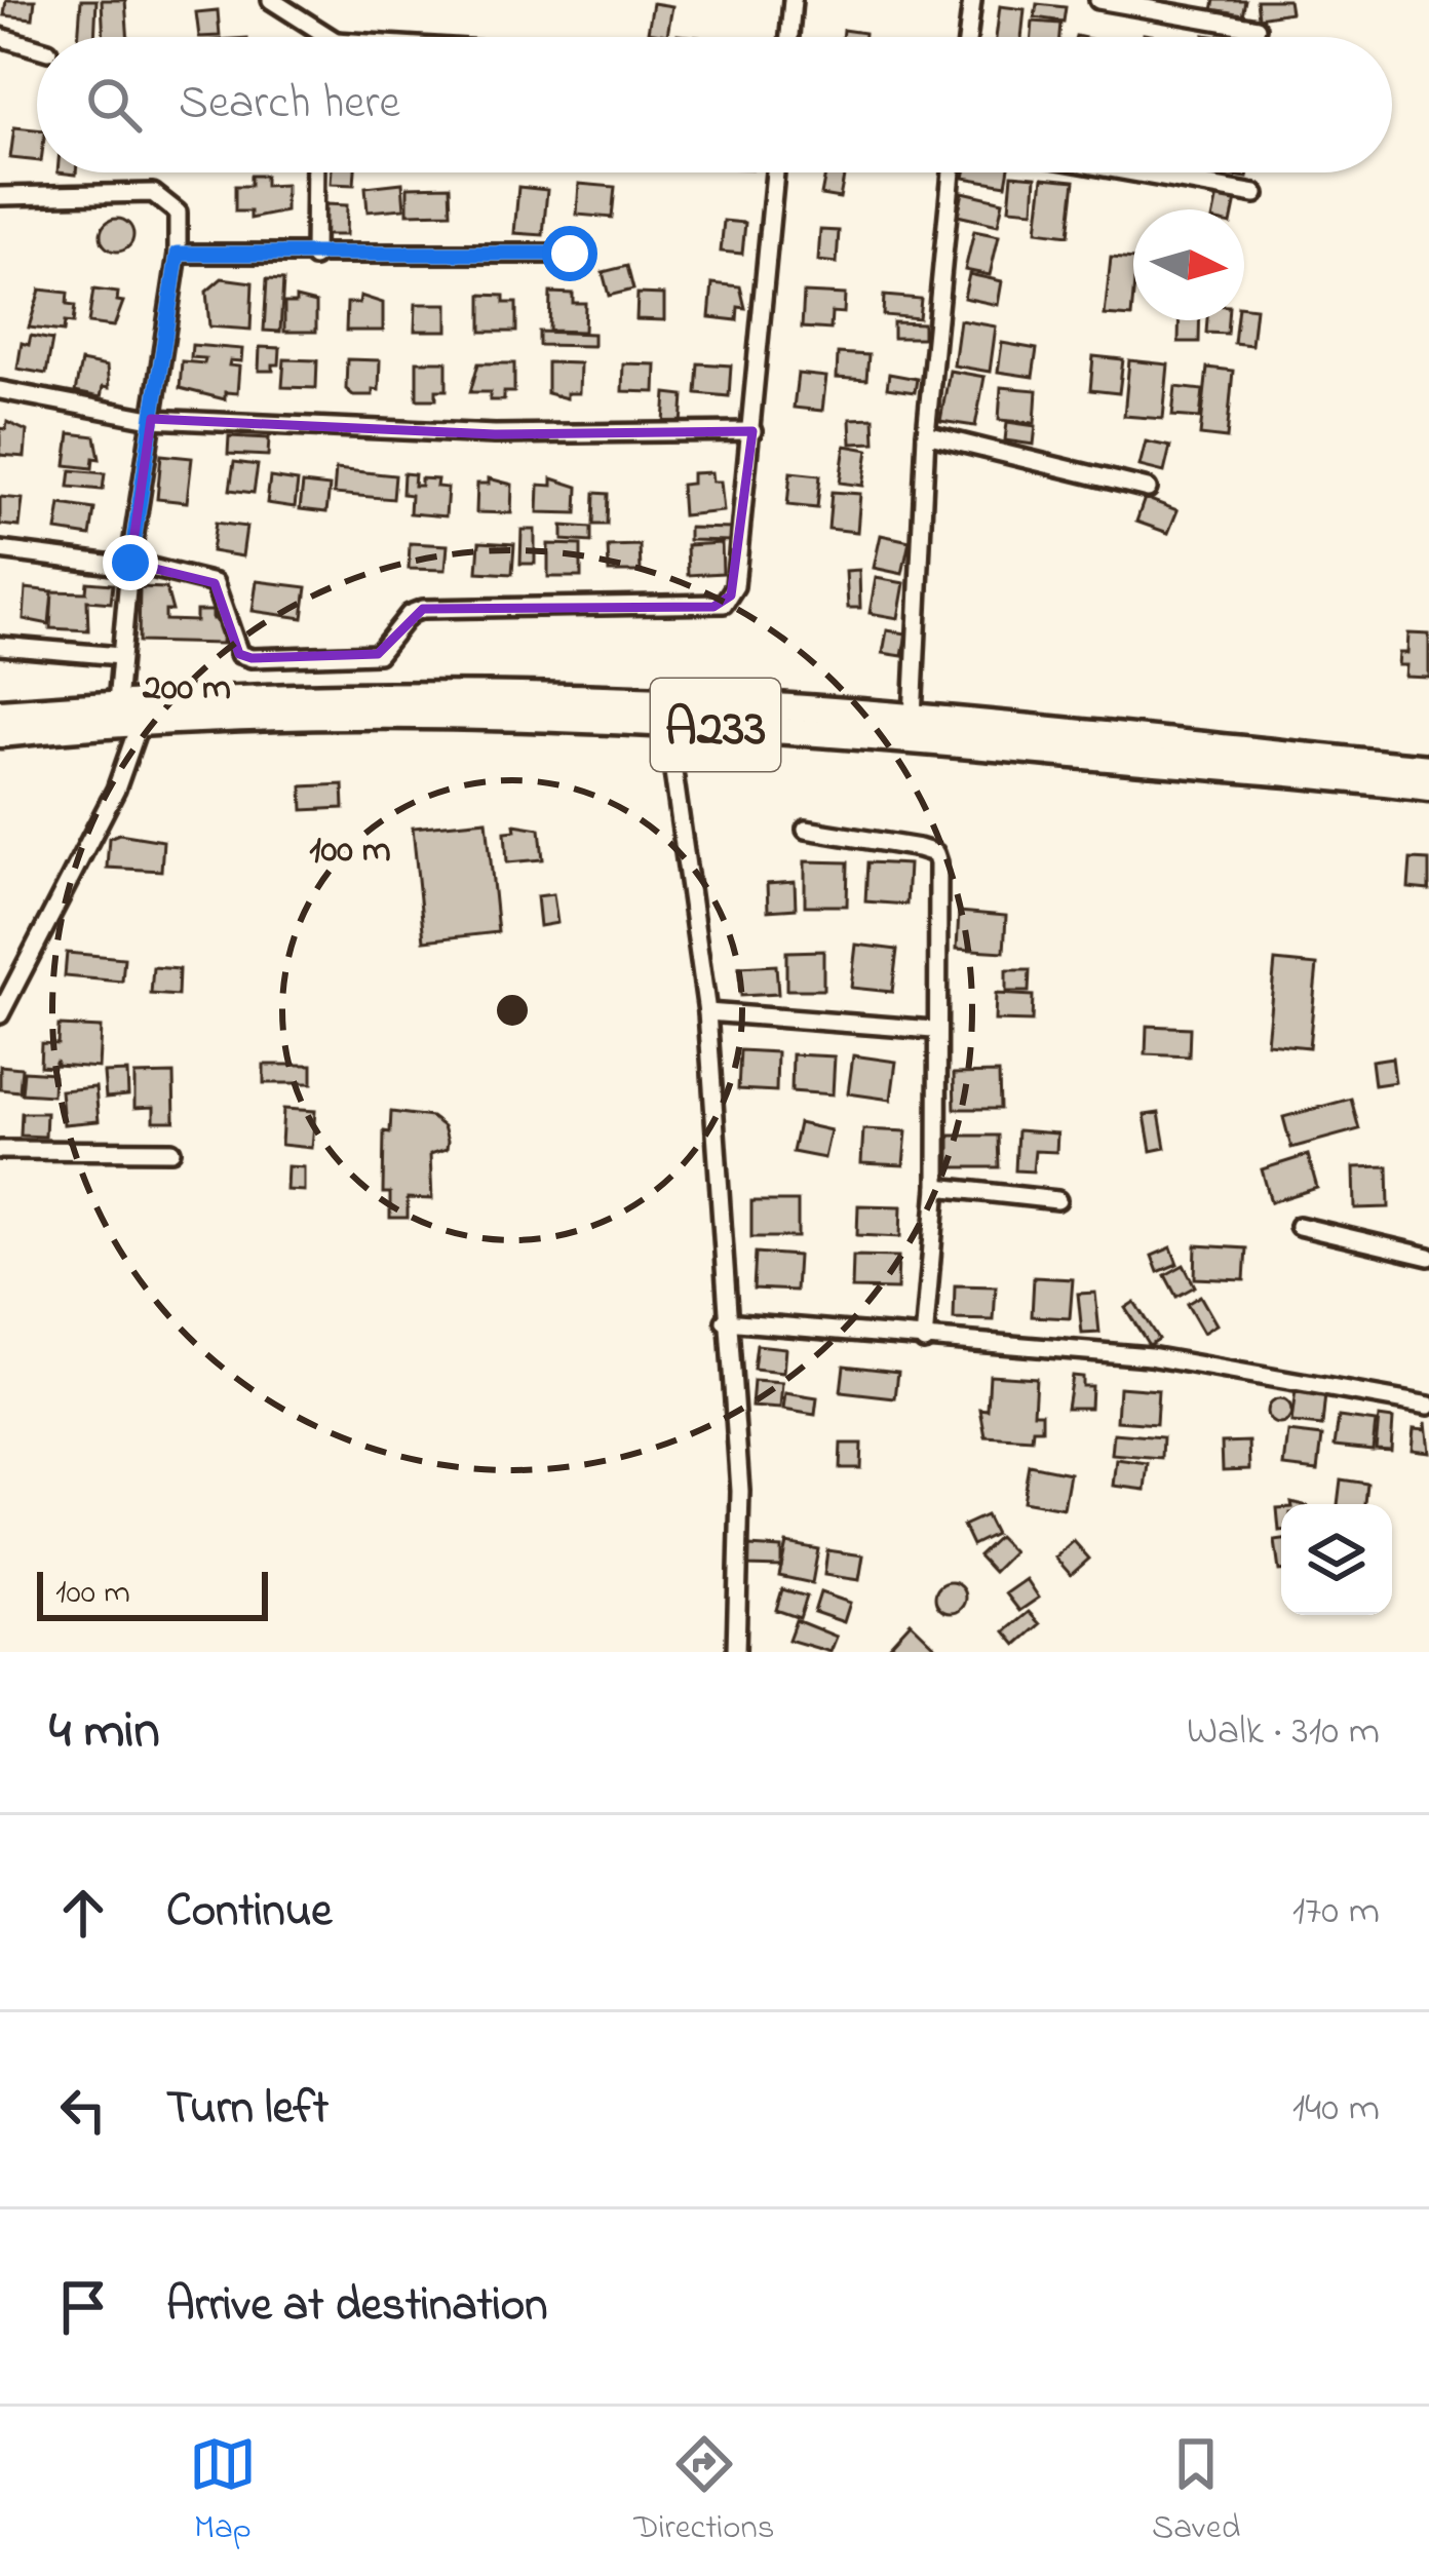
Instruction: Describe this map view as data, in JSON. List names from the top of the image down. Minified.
{"streets":{"highway":["A233"]},"scale_bar":"100 m","north":"right","page":{"search":"Search here","scale":"100 m","heading":["4 min","Walk · 310 m"],"list":[["Continue","170 m"],["Turn left","140 m"],"Arrive at destination"],"nav":["Map","Directions","Saved"]},"rings":["200 m","100 m"]}
